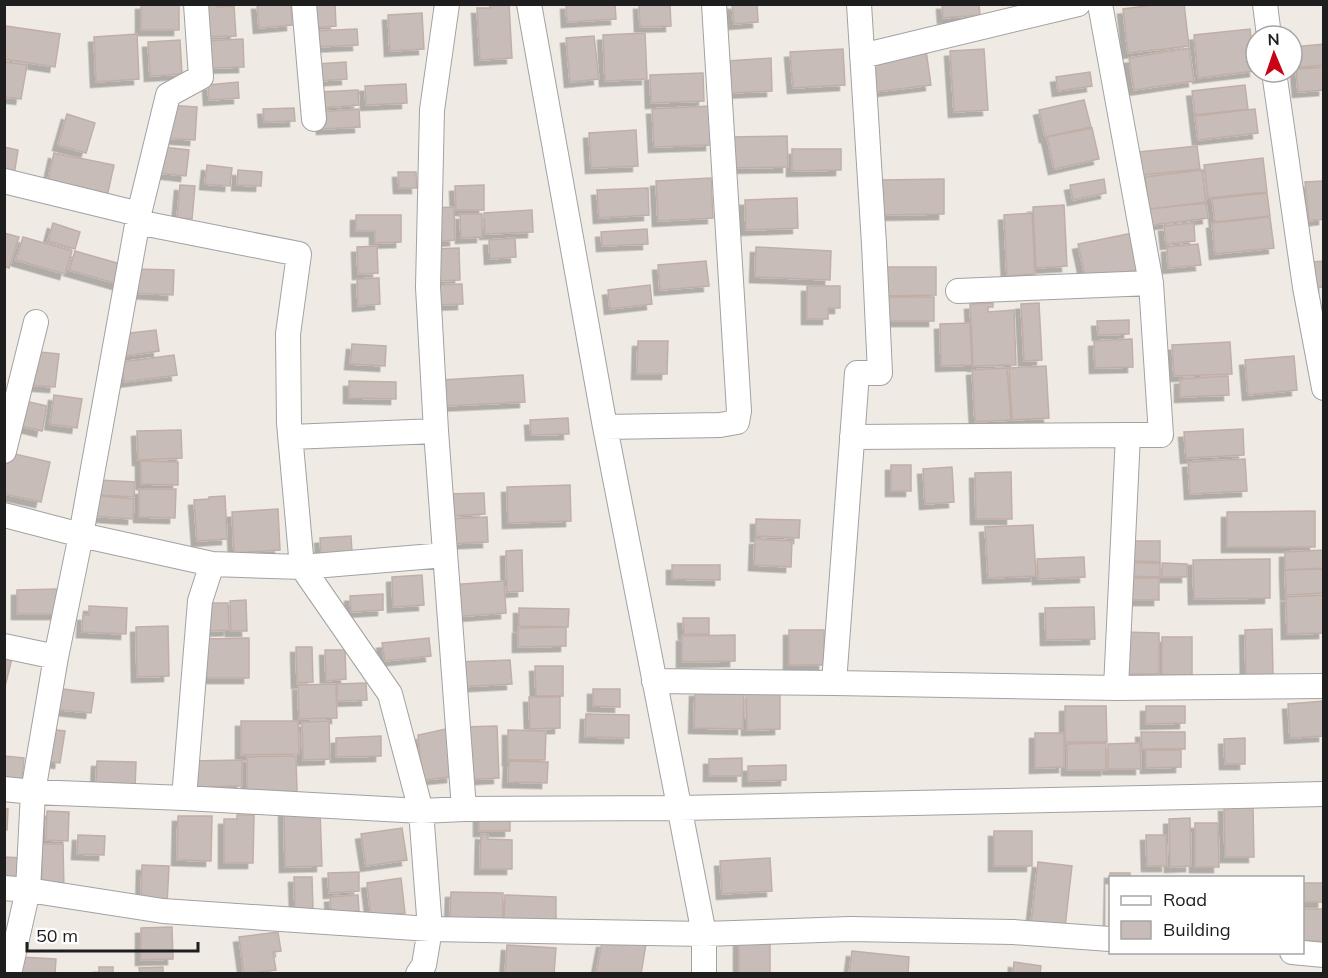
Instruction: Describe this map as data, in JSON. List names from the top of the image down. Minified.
{"legend":["Road","Building"],"scale_bar":"50 m","north":"top"}
